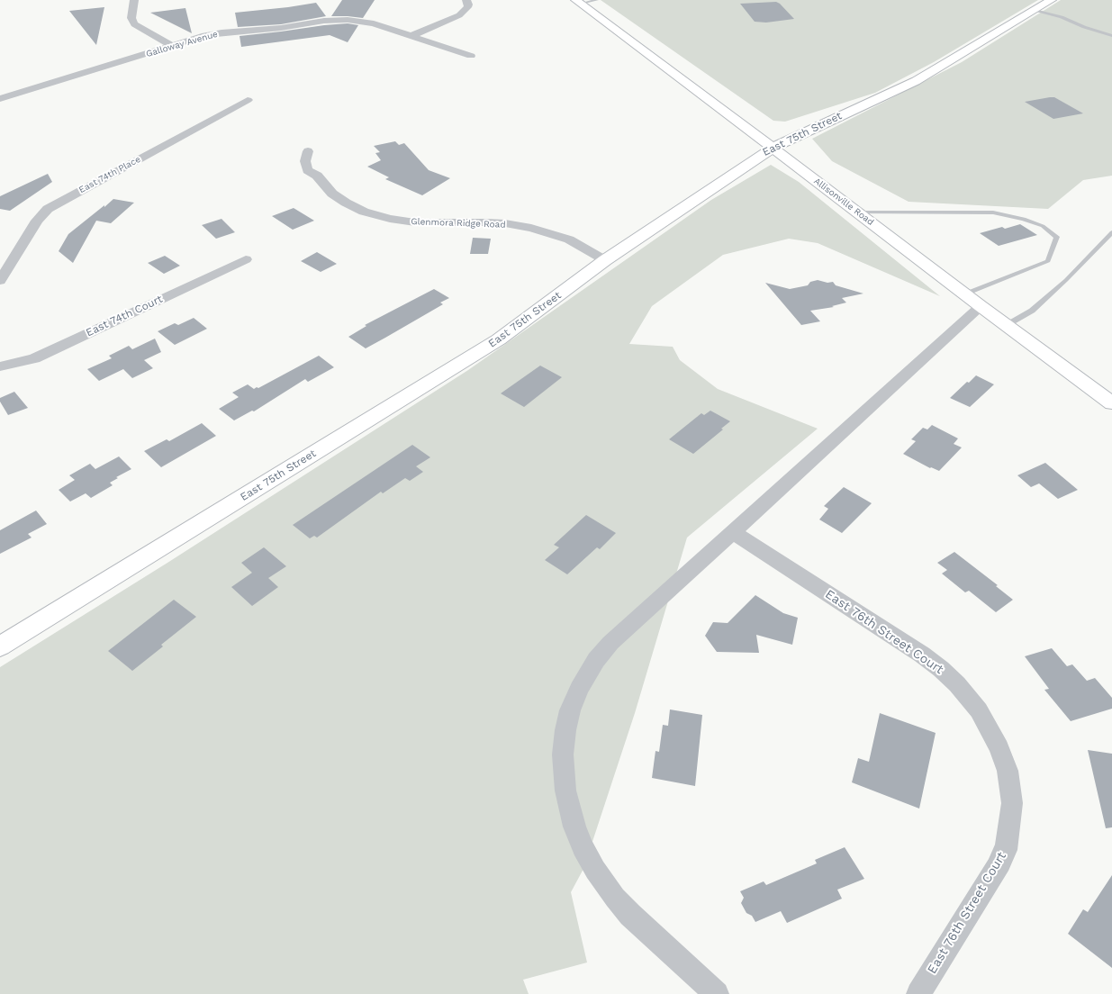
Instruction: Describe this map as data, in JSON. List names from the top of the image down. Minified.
{"streets":{"street":["Galloway Avenue","East 75th Street","East 74th Place","Allisonville Road","Glenmora Ridge Road","East 74th Court","East 76th Street Court"]},"crossings":[["East 75th Street","Allisonville Road"],["East 75th Street","Glenmora Ridge Road"]]}
